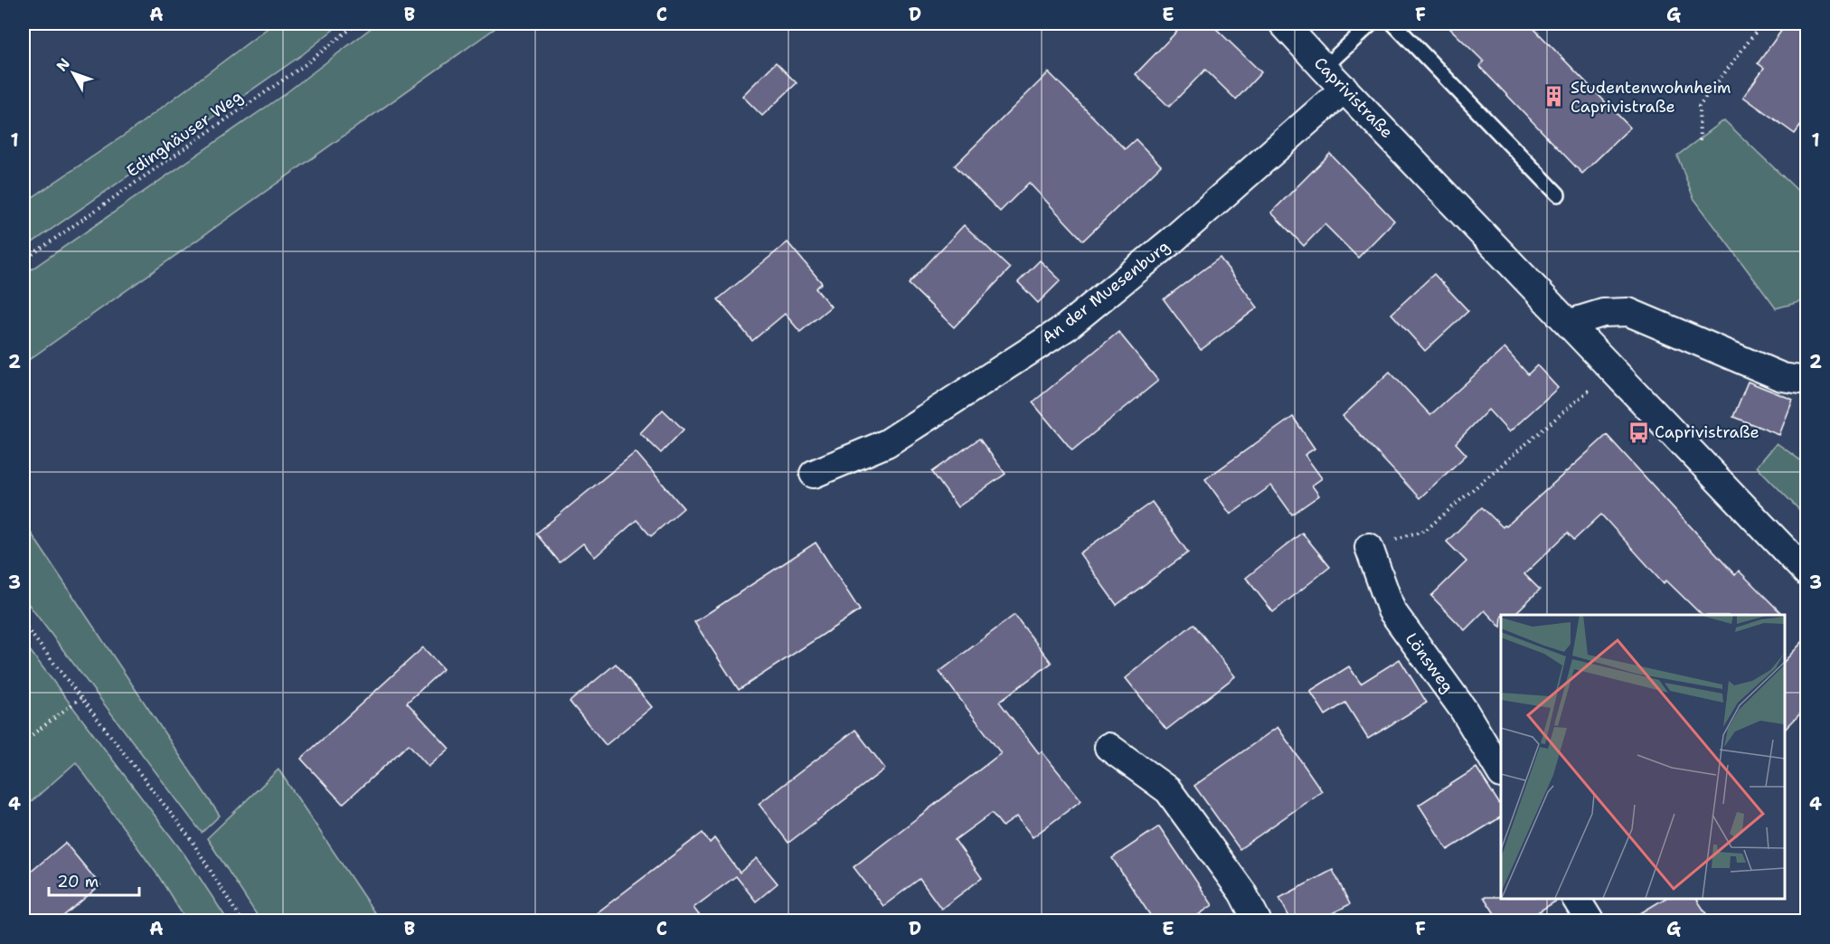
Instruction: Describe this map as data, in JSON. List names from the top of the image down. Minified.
{"streets":{"street":["Caprivistraße","An der Muesenburg","Lönsweg"],"path":["Edinghäuser Weg"]},"crossings":[["Caprivistraße","An der Muesenburg"]],"places":{"building":["Studentenwohnheim Caprivistraße"],"bus stop":["Caprivistraße"]},"scale_bar":"20 m","north":"top left","grid":{"columns":["A","B","C","D","E","F","G"],"rows":["1","2","3","4"]}}
